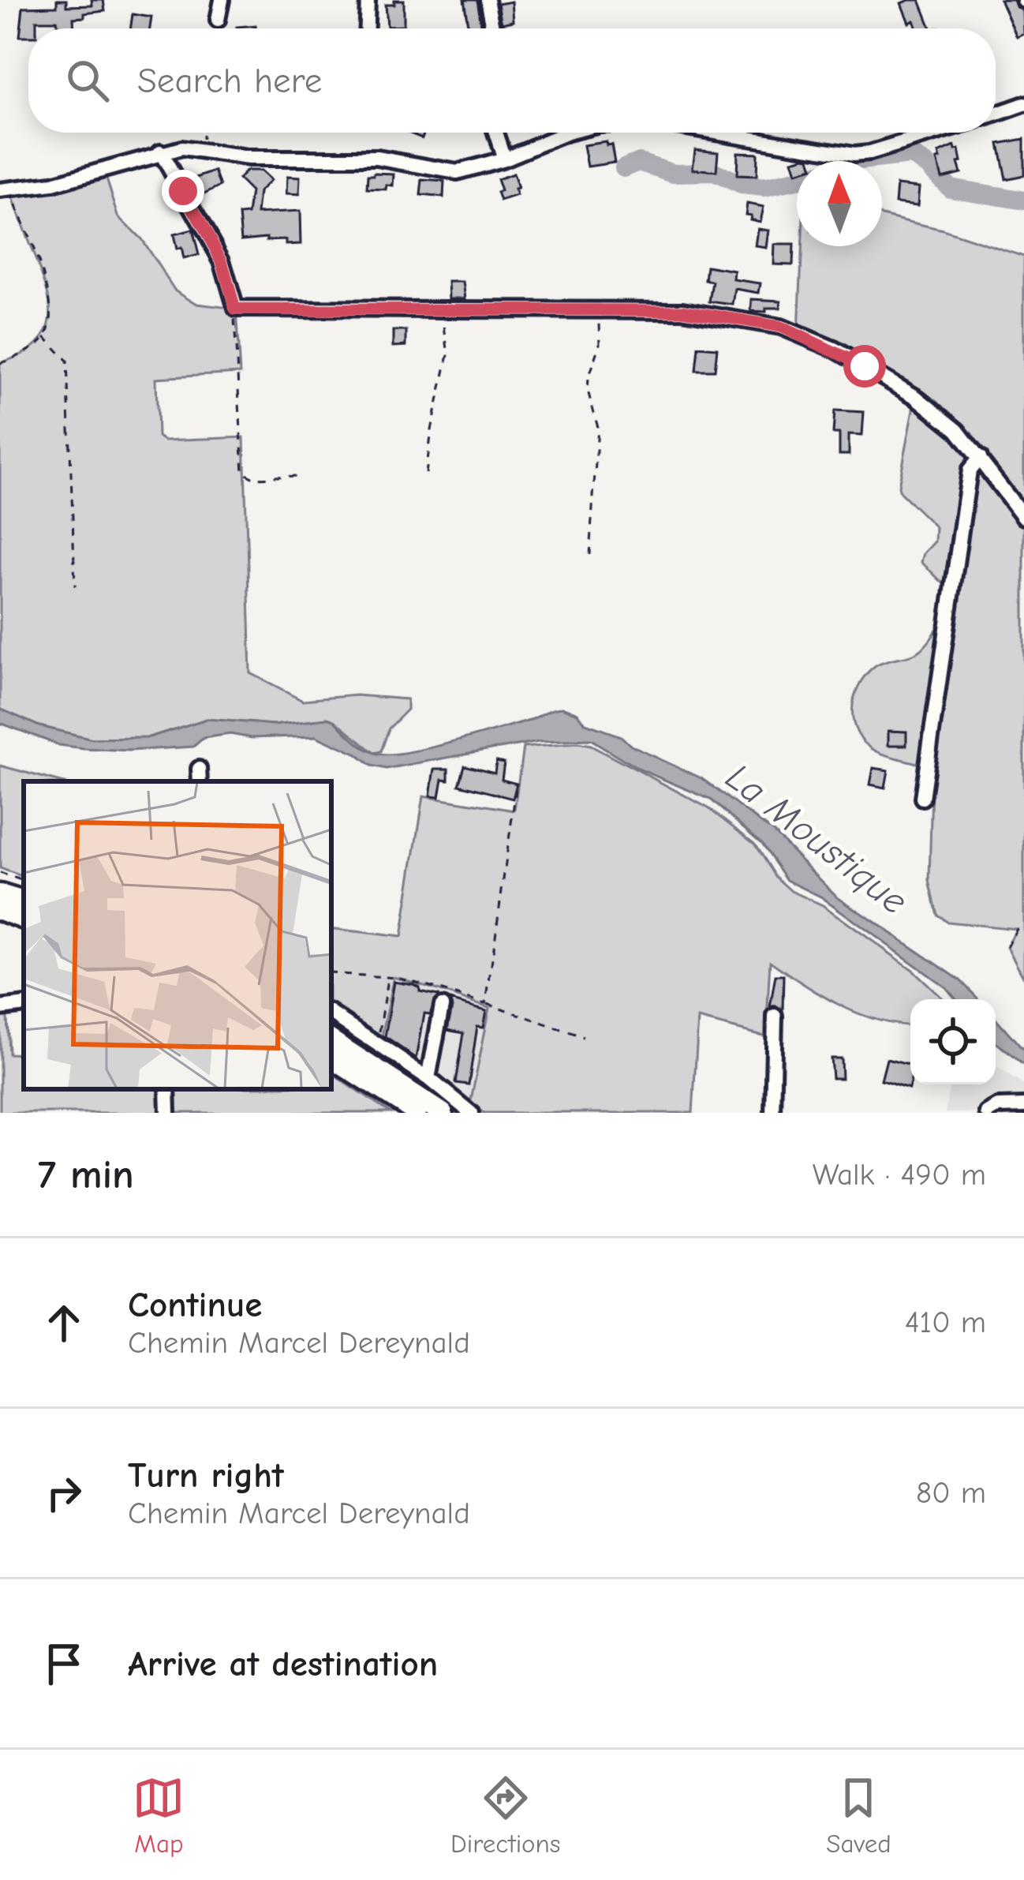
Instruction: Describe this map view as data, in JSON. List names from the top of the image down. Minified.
{"water":["La Moustique"],"north":"top","page":{"search":"Search here","heading":["7 min","Walk · 490 m"],"list":[["Continue","Chemin Marcel Dereynald","410 m"],["Turn right","Chemin Marcel Dereynald","80 m"],"Arrive at destination"],"nav":["Map","Directions","Saved"]}}
